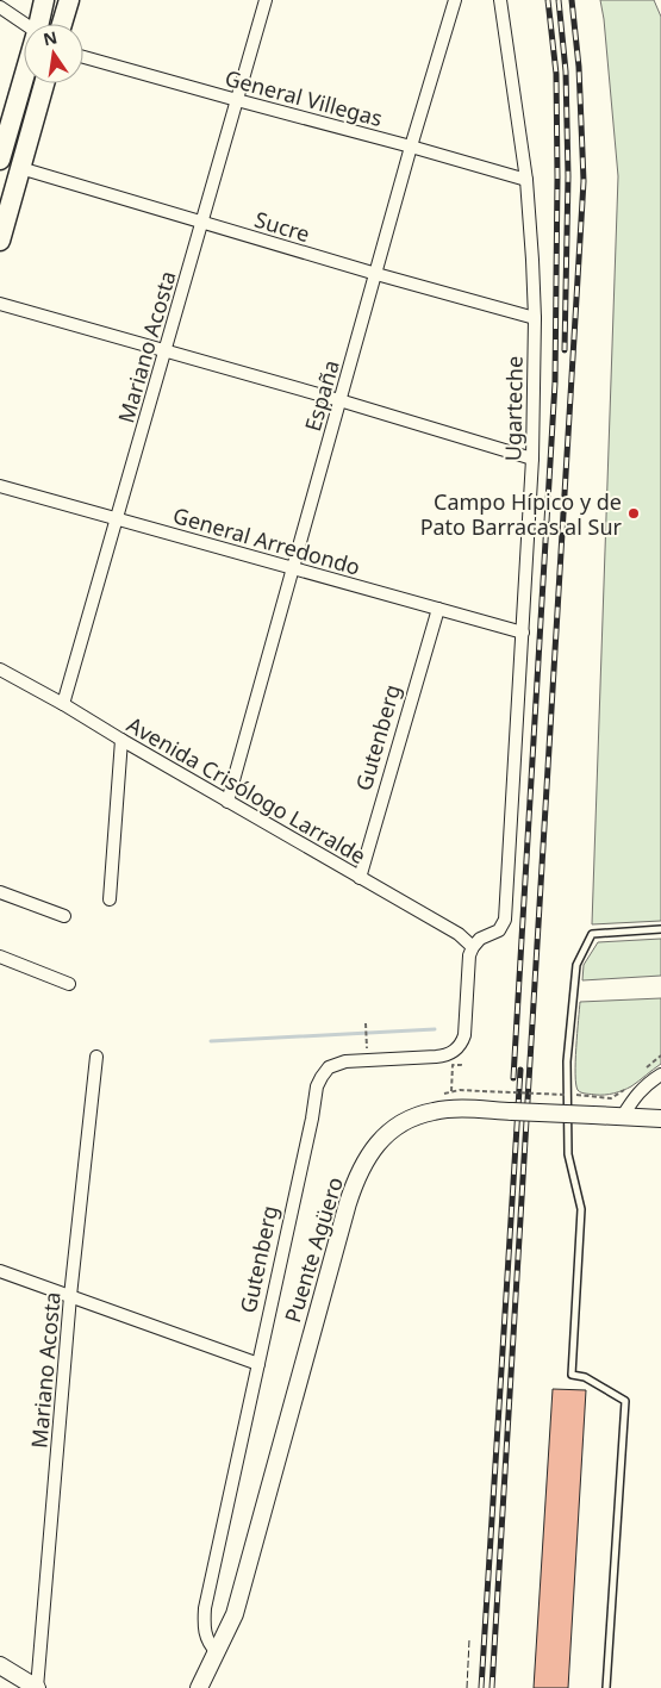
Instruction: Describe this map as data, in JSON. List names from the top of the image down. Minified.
{"streets":{"street":["General Villegas","Sucre","Mariano Acosta","España","Ugarteche","General Arredondo","Gutenberg","Avenida Crisólogo Larralde","Puente Agüero"]},"crossings":[["General Villegas","Mariano Acosta"],["General Villegas","España"],["General Villegas","Ugarteche"],["Sucre","Mariano Acosta"],["Sucre","España"],["Sucre","Ugarteche"],["Mariano Acosta","General Arredondo"],["Mariano Acosta","Avenida Crisólogo Larralde"],["España","General Arredondo"],["España","Avenida Crisólogo Larralde"],["Ugarteche","General Arredondo"],["Ugarteche","Avenida Crisólogo Larralde"],["General Arredondo","Gutenberg"],["Gutenberg","Avenida Crisólogo Larralde"],["Gutenberg","Puente Agüero"]],"places":["Campo Hípico y de Pato Barracas al Sur"],"north":"top"}
